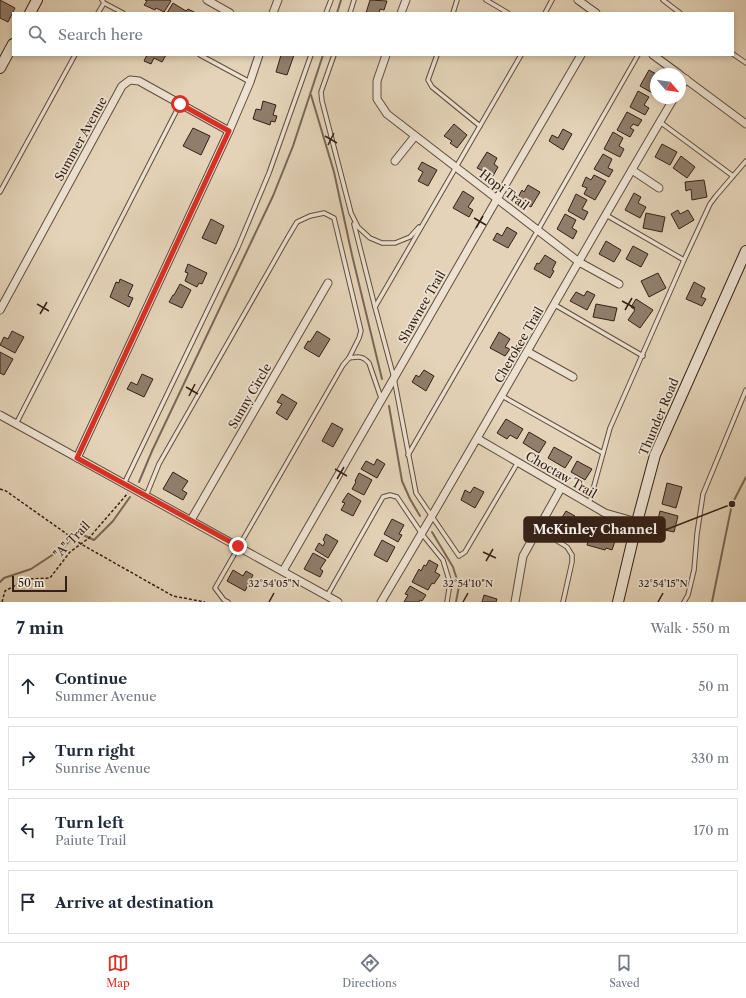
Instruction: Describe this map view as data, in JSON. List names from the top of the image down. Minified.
{"streets":{"street":["Summer Avenue","Hopi Trail","Shawnee Trail","Cherokee Trail","Sunny Circle","Thunder Road","Choctaw Trail"],"path":["\"A\" Trail"]},"crossings":[["Hopi Trail","Shawnee Trail"],["Hopi Trail","Cherokee Trail"],["Cherokee Trail","Choctaw Trail"],["Thunder Road","Choctaw Trail"]],"places":["McKinley Channel"],"scale_bar":"50 m","north":"bottom right","page":{"search":"Search here","scale":"50 m","heading":["7 min","Walk · 550 m"],"list":[["Continue","Summer Avenue","50 m"],["Turn right","Sunrise Avenue","330 m"],["Turn left","Paiute Trail","170 m"],"Arrive at destination"],"nav":["Map","Directions","Saved"]},"coordinates":["32°54'05\"N","32°54'10\"N","32°54'15\"N"]}
